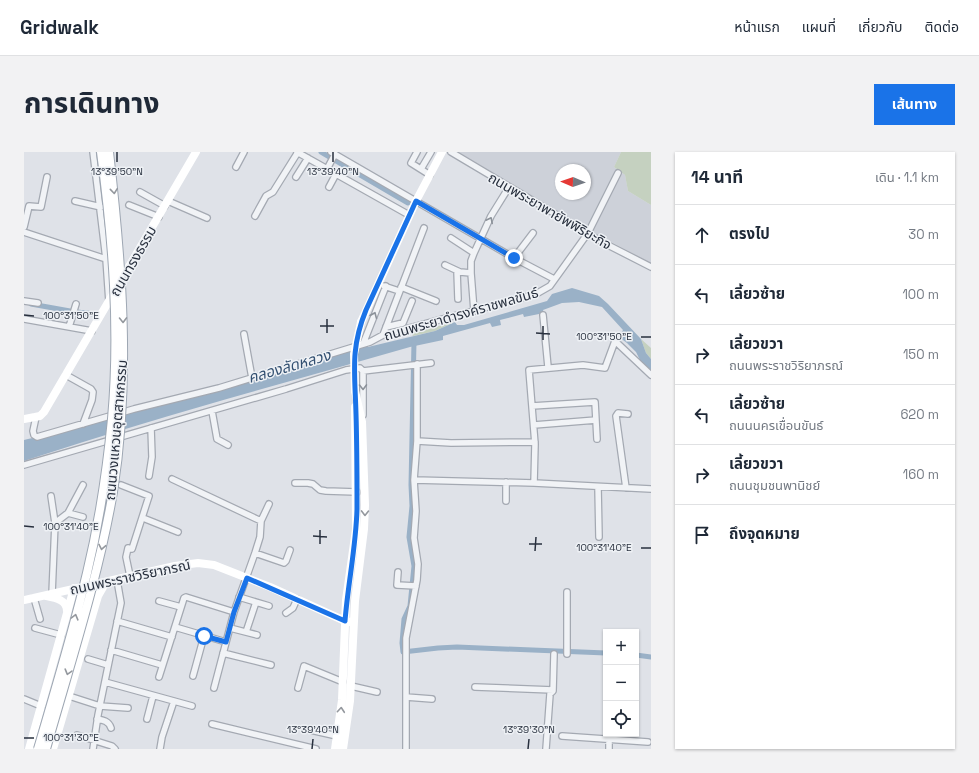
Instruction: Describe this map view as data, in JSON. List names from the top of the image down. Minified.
{"streets":{"main road":["ถนนทรงธรรม","ถนนวงแหวนอุตสาหกรรม","ถนนพระราชวิริยาภรณ์"],"street":["ถนนพระยาพายัพพิริยะกิจ","ถนนพระยาดำรงค์ราชพลขันธ์"]},"crossings":[["ถนนพระยาพายัพพิริยะกิจ","ถนนพระยาดำรงค์ราชพลขันธ์"],["ถนนทรงธรรม","ถนนพระยาดำรงค์ราชพลขันธ์"]],"water":["คลองลัดหลวง"],"north":"left","page":{"header":"Gridwalk","nav":["หน้าแรก","แผนที่","เกี่ยวกับ","ติดต่อ"],"title":"การเดินทาง","buttons":"เส้นทาง","heading":["14 นาที","เดิน · 1.1 km"],"list":[["ตรงไป","30 m"],["เลี้ยวซ้าย","100 m"],["เลี้ยวขวา","ถนนพระราชวิริยาภรณ์","150 m"],["เลี้ยวซ้าย","ถนนนครเขื่อนขันธ์","620 m"],["เลี้ยวขวา","ถนนชุมชนพานิชย์","160 m"],"ถึงจุดหมาย"],"map_buttons":["+","−"]},"coordinates":["13°39'50\"N","13°39'40\"N","100°31'50\"E","100°31'40\"E","13°39'30\"N","100°31'30\"E"]}
